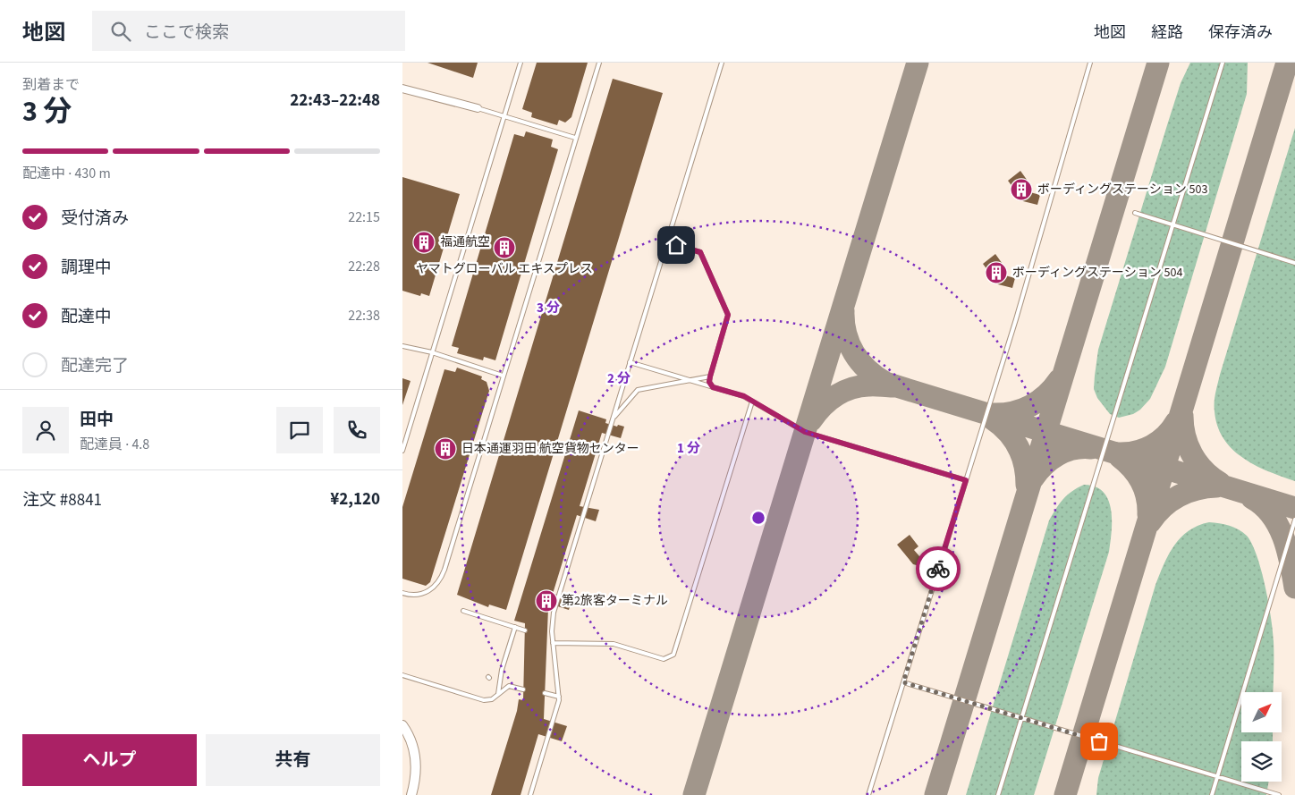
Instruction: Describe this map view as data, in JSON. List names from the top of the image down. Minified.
{"places":{"building":["ボーディングステーション 503","福通航空","ヤマトグローバル エキスプレス","ボーディングステーション 504","日本通運羽田 航空貨物センター","第2旅客ターミナル"]},"north":"top right","page":{"header":"地図","search":"ここで検索","nav":["地図","経路","保存済み"],"heading":["3 分","到着まで","22:43–22:48"],"panel":["田中","配達員 · 4.8","注文 #8841","¥2,120"],"bar":"配達中 · 430 m","list":[["受付済み","22:15"],["調理中","22:28"],["配達中","22:38"],"配達完了"],"buttons":["ヘルプ","共有"]},"rings":["3 分","2 分","1 分"]}
